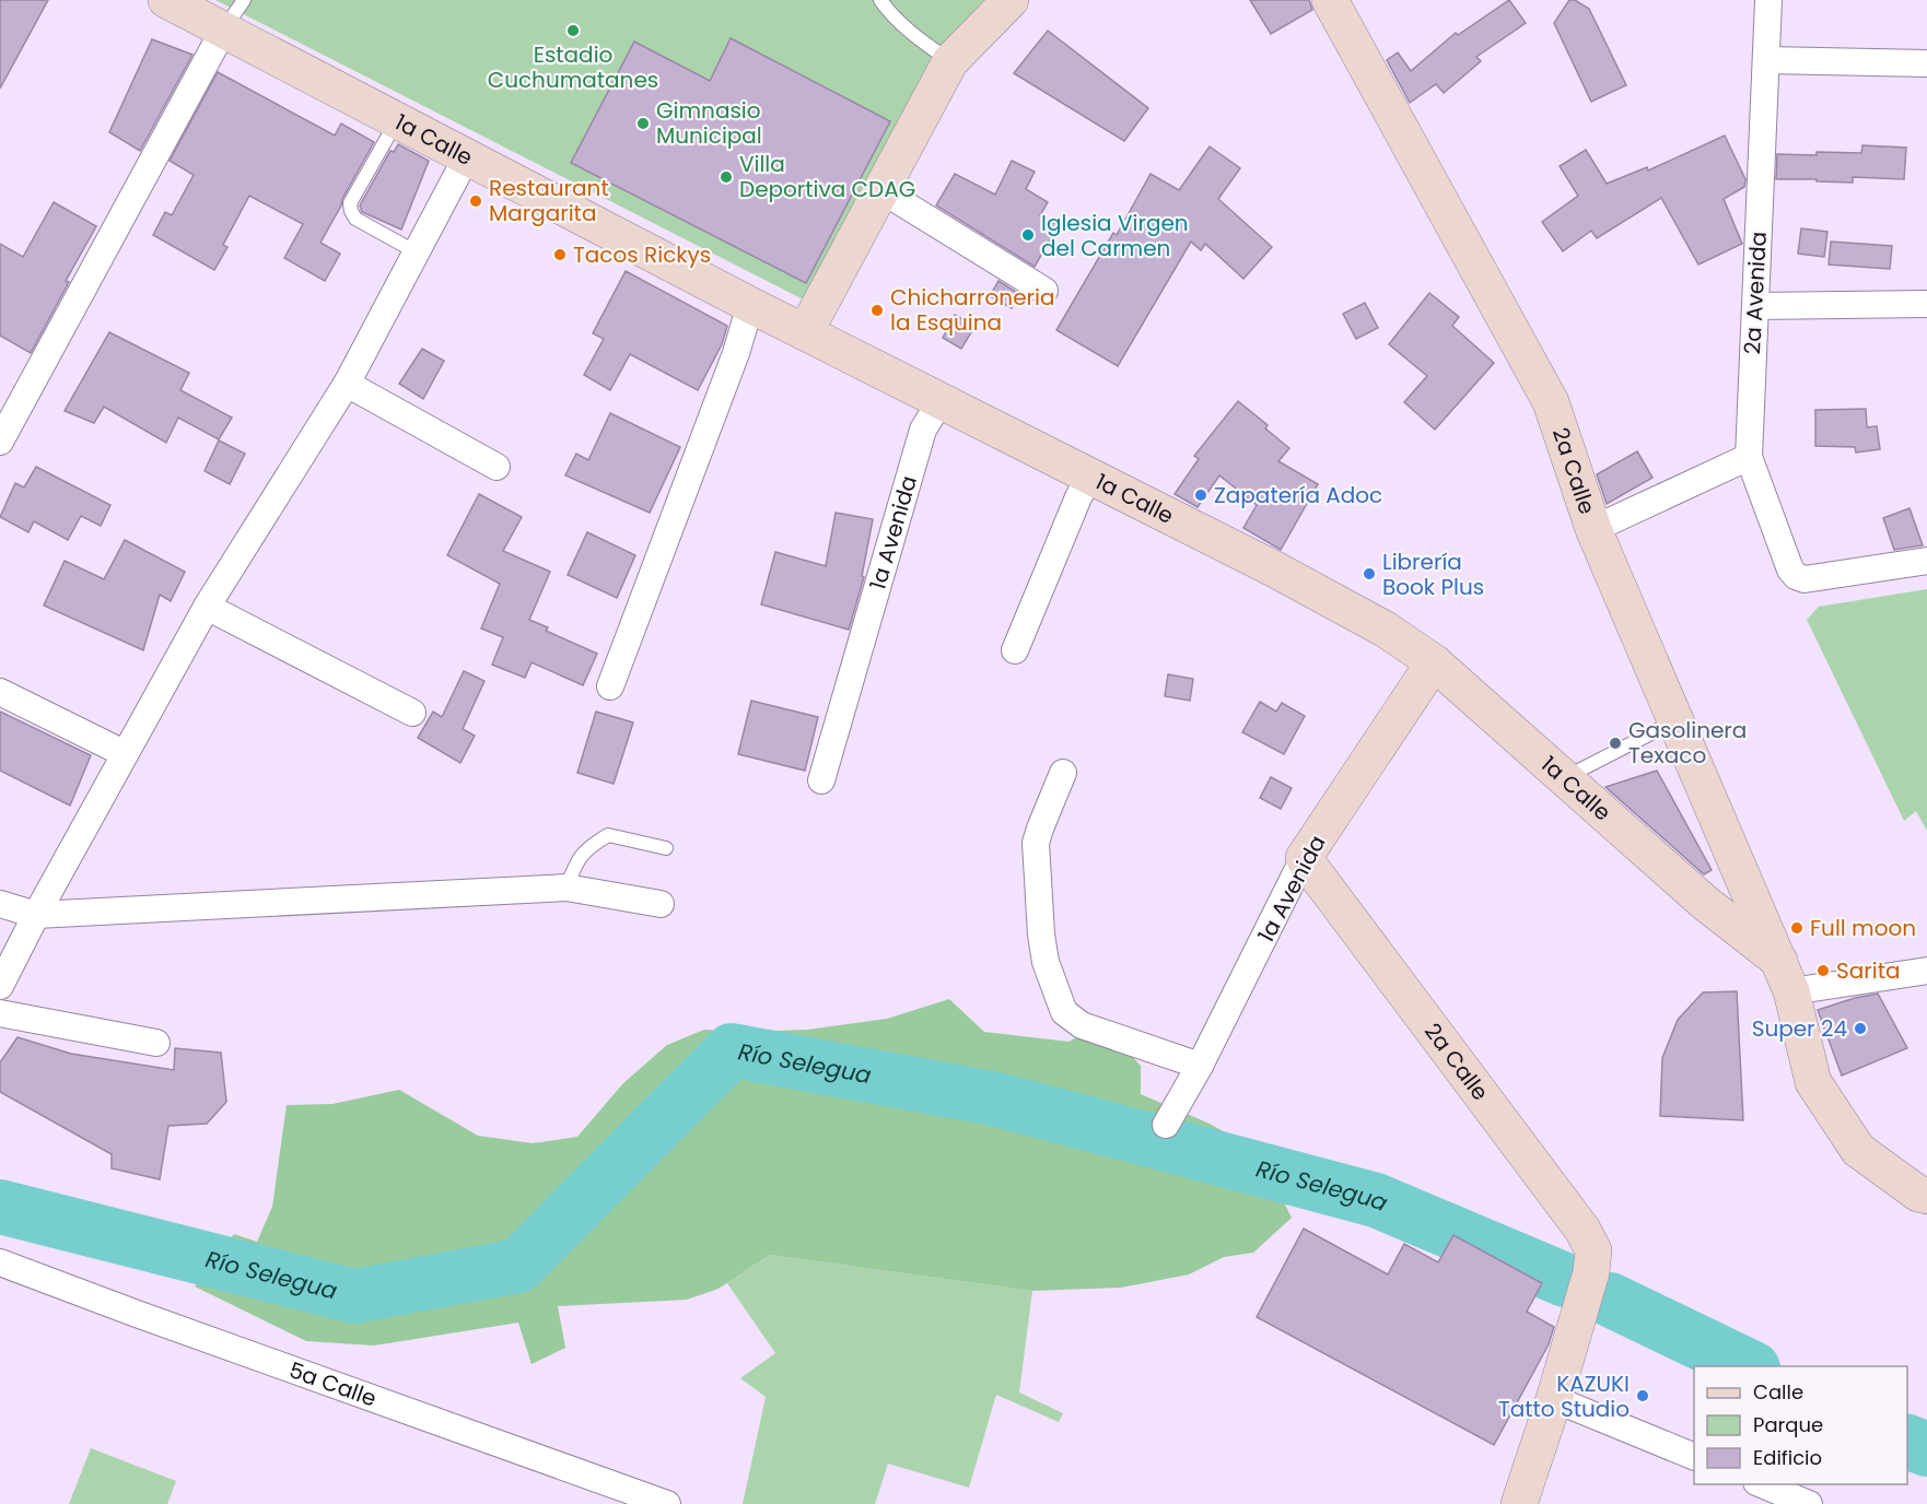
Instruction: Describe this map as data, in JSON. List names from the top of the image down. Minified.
{"streets":{"main road":["1a Calle","2a Calle","1a Avenida"],"street":["2a Avenida","5a Calle"]},"crossings":[["1a Calle","2a Calle"],["1a Calle","1a Avenida"],["2a Calle","1a Avenida"]],"water":["Río Selegua"],"places":["Estadio Cuchumatanes","Gimnasio Municipal","Villa Deportiva CDAG","Restaurant Margarita","Iglesia Virgen del Carmen","Tacos Rickys","Chicharroneria la Esquina","Zapatería Adoc","Librería Book Plus","Gasolinera Texaco","Full moon","Sarita","Super 24","KAZUKI Tatto Studio"],"legend":["Calle","Parque","Edificio"]}
